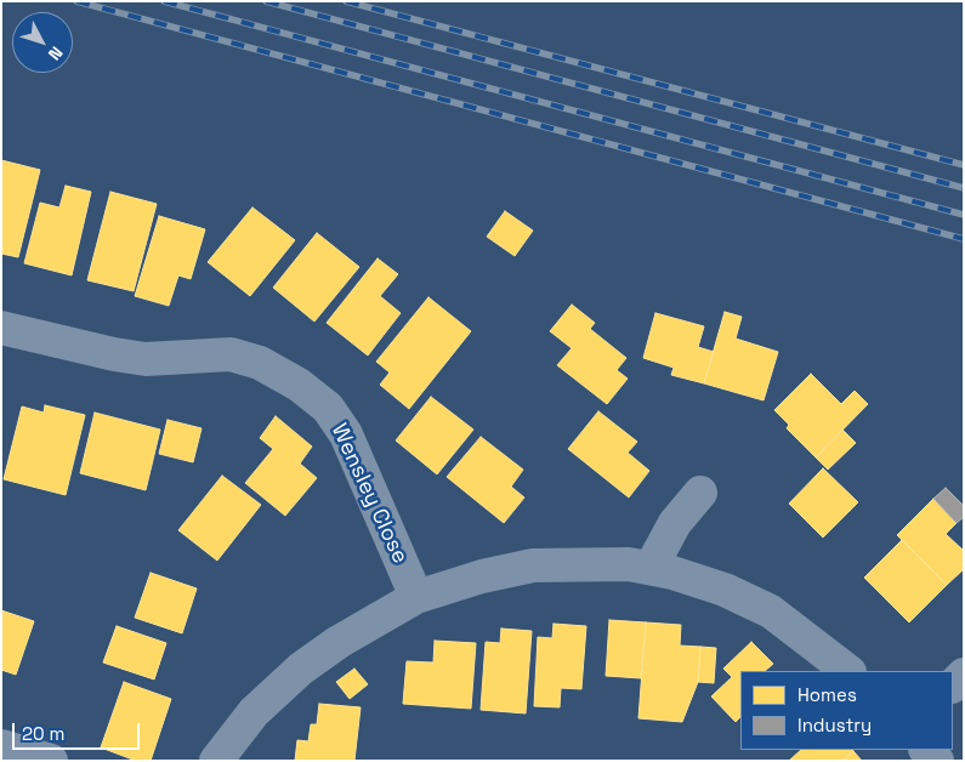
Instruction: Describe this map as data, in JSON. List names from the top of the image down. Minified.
{"streets":{"street":["Wensley Close"]},"legend":["Homes","Industry"],"scale_bar":"20 m","north":"bottom right"}
